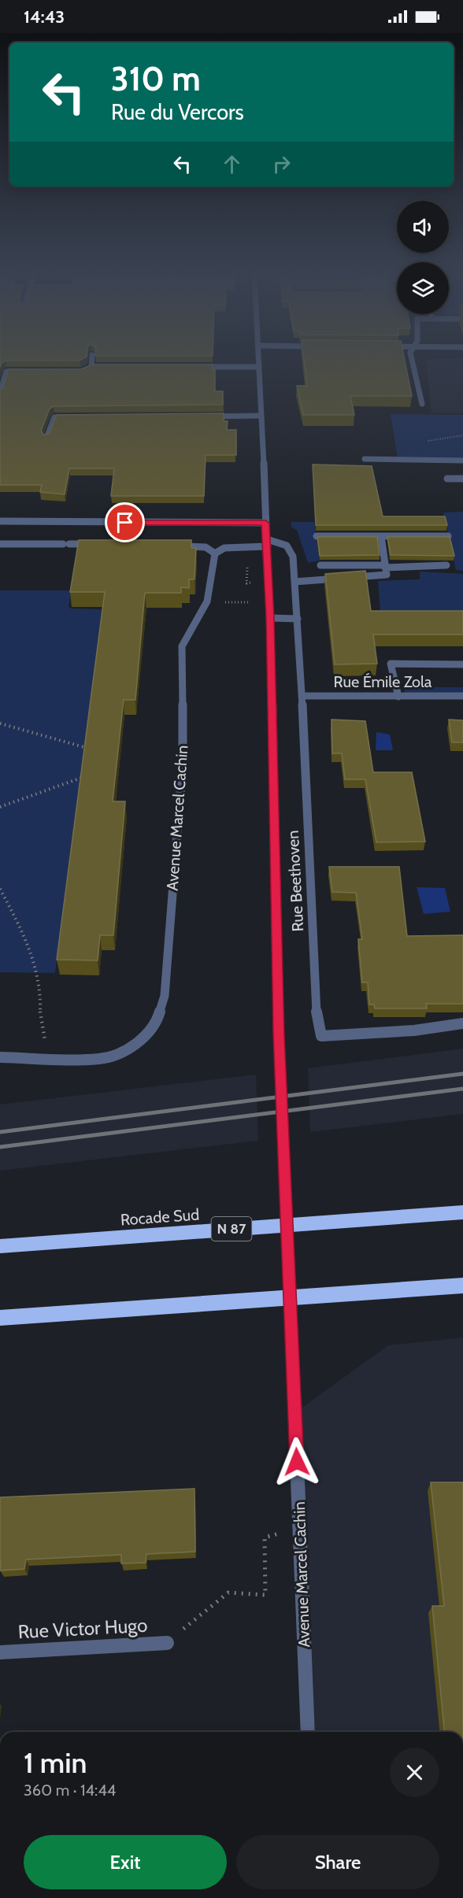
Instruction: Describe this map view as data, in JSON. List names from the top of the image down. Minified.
{"streets":{"highway":["Rocade Sud","N 87"],"street":["Rue Émile Zola","Avenue Marcel Cachin","Rue Beethoven","Rue Victor Hugo"]},"crossings":[["Rue Émile Zola","Rue Beethoven"],["Avenue Marcel Cachin","Rue Beethoven"]],"page":{"status":"14:43","turn":["310 m","Rue du Vercors"],"heading":["1 min","360 m · 14:44"],"buttons":["Exit","Share"]}}
